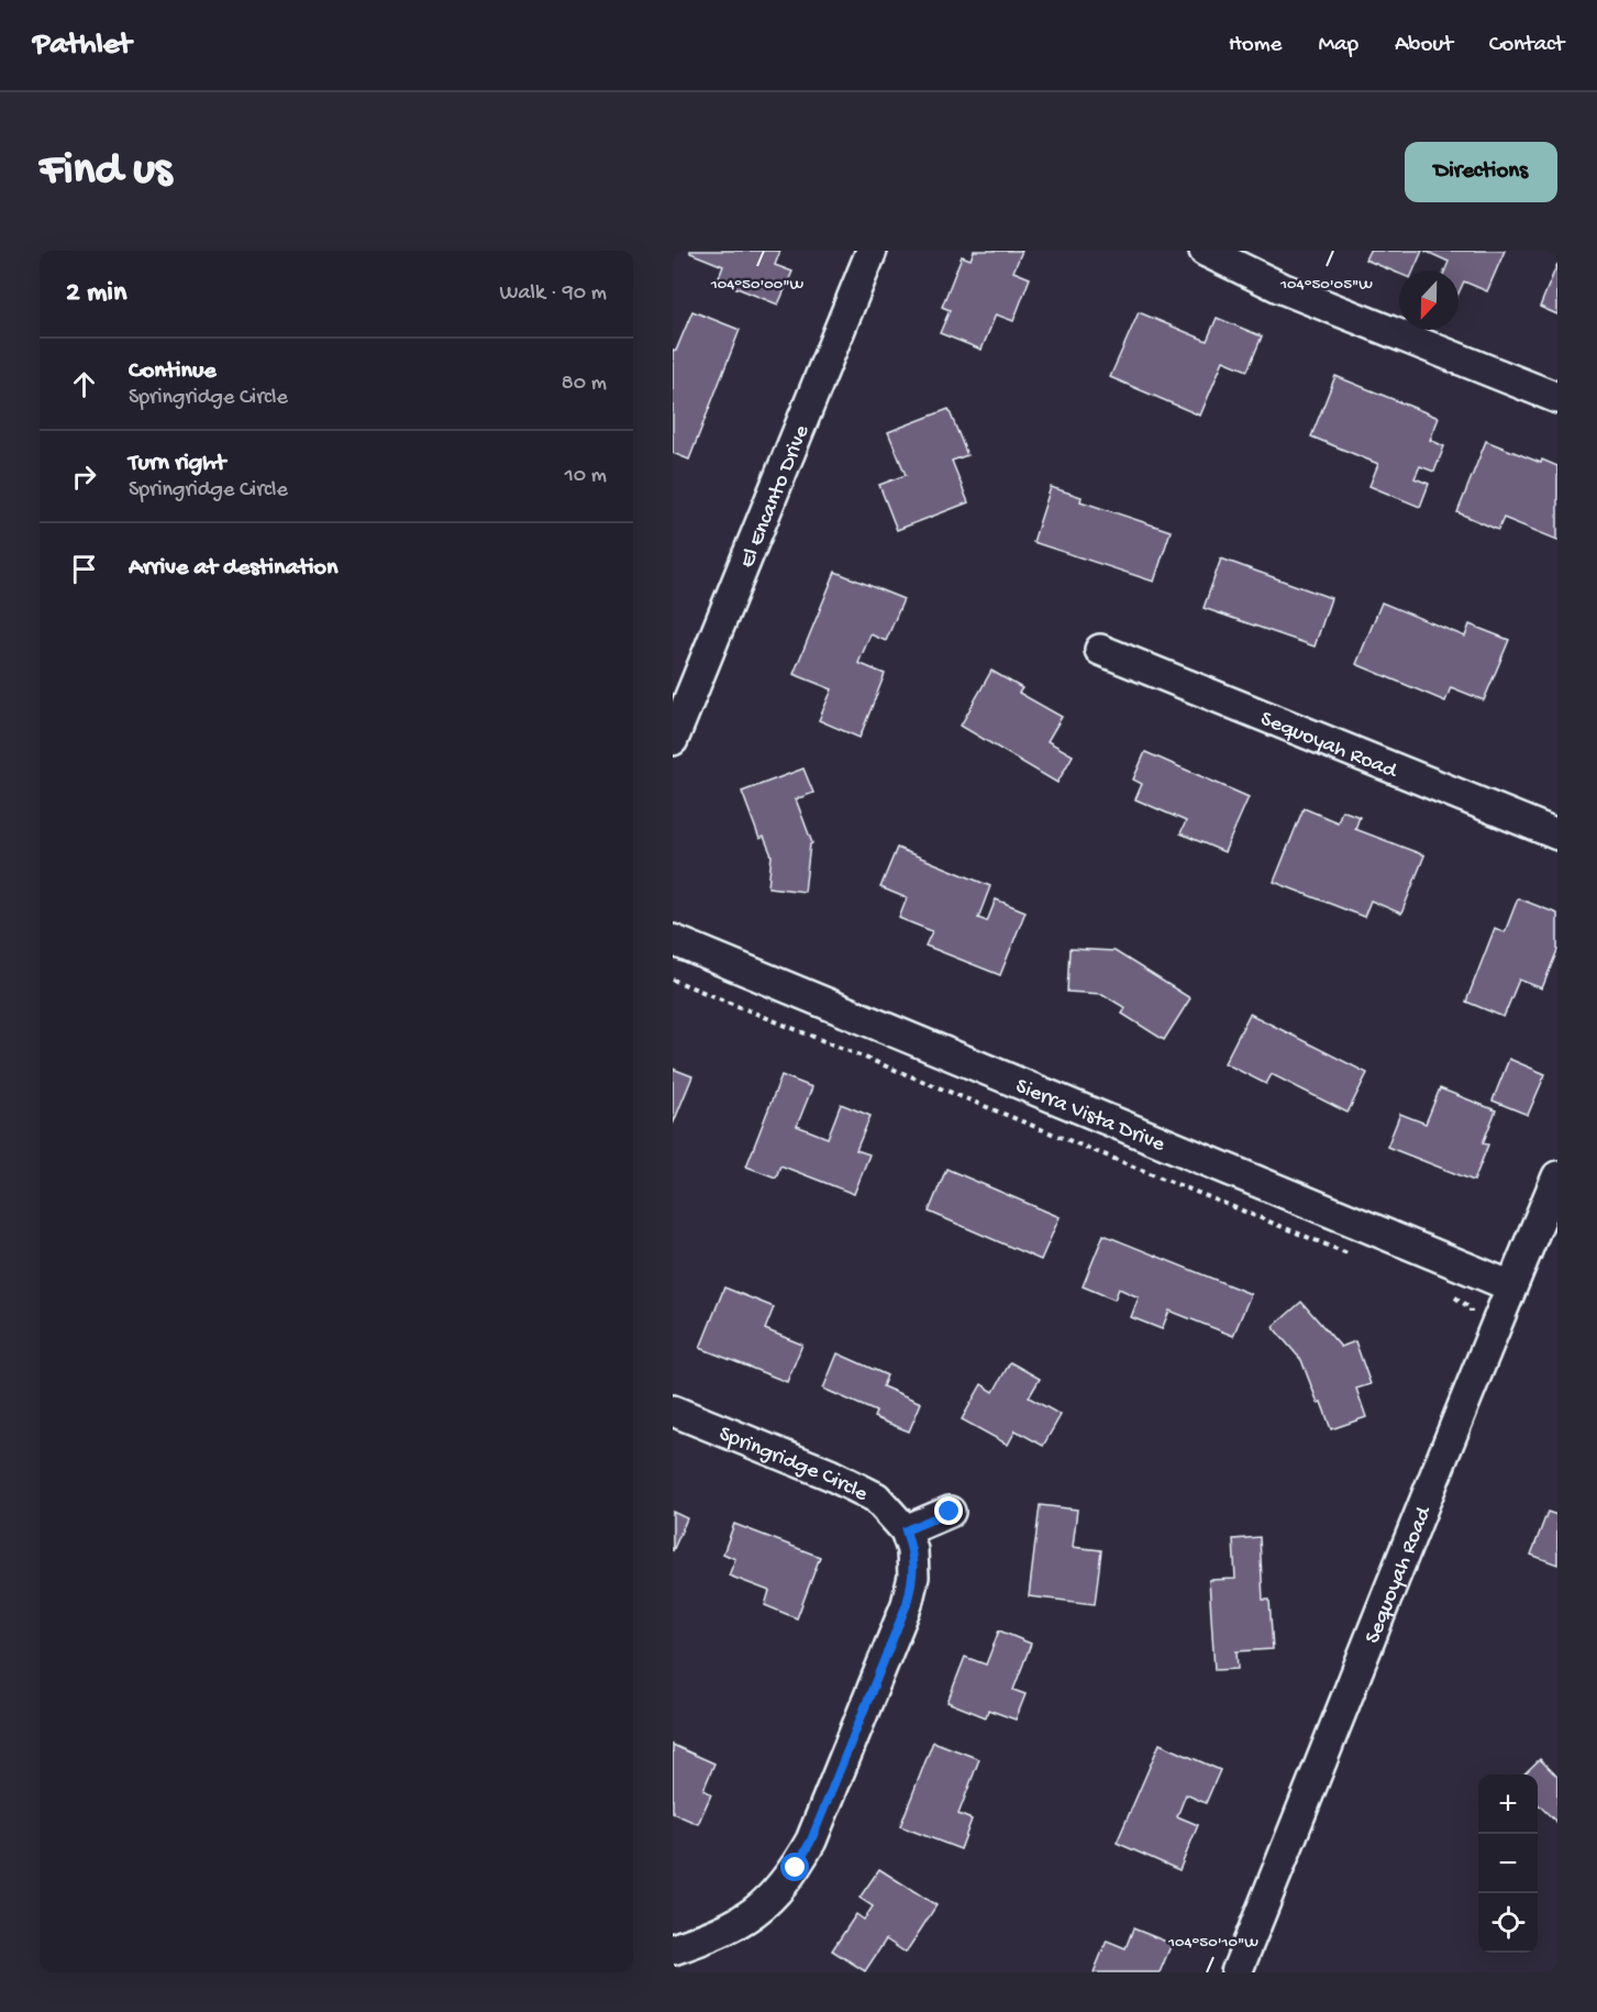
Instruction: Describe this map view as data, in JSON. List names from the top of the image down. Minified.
{"streets":{"street":["El Encanto Drive","Sequoyah Road","Sierra Vista Drive","Springridge Circle"]},"crossings":[["Sequoyah Road","Sierra Vista Drive"]],"north":"bottom","page":{"header":"Pathlet","nav":["Home","Map","About","Contact"],"buttons":"Directions","title":"Find us","heading":["2 min","Walk · 90 m"],"list":[["Continue","Springridge Circle","80 m"],["Turn right","Springridge Circle","10 m"],"Arrive at destination"],"map_buttons":["+","−"]},"coordinates":["104°50'00\"W","104°50'05\"W","104°50'10\"W"]}
